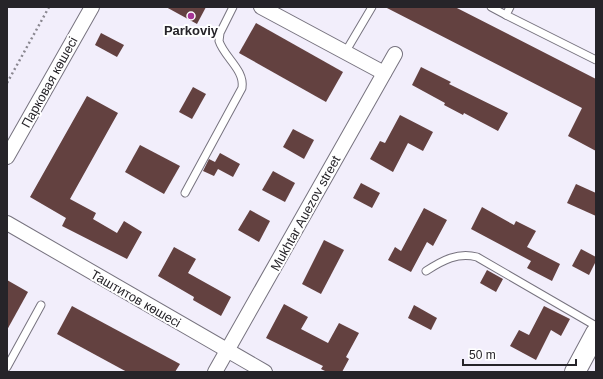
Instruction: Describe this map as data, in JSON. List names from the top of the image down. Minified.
{"streets":{"street":["Парковая көшесі","Mukhtar Auezov street","Таштитов көшесі"]},"crossings":[["Mukhtar Auezov street","Таштитов көшесі"]],"places":["Parkoviy"],"scale_bar":"50 m"}
